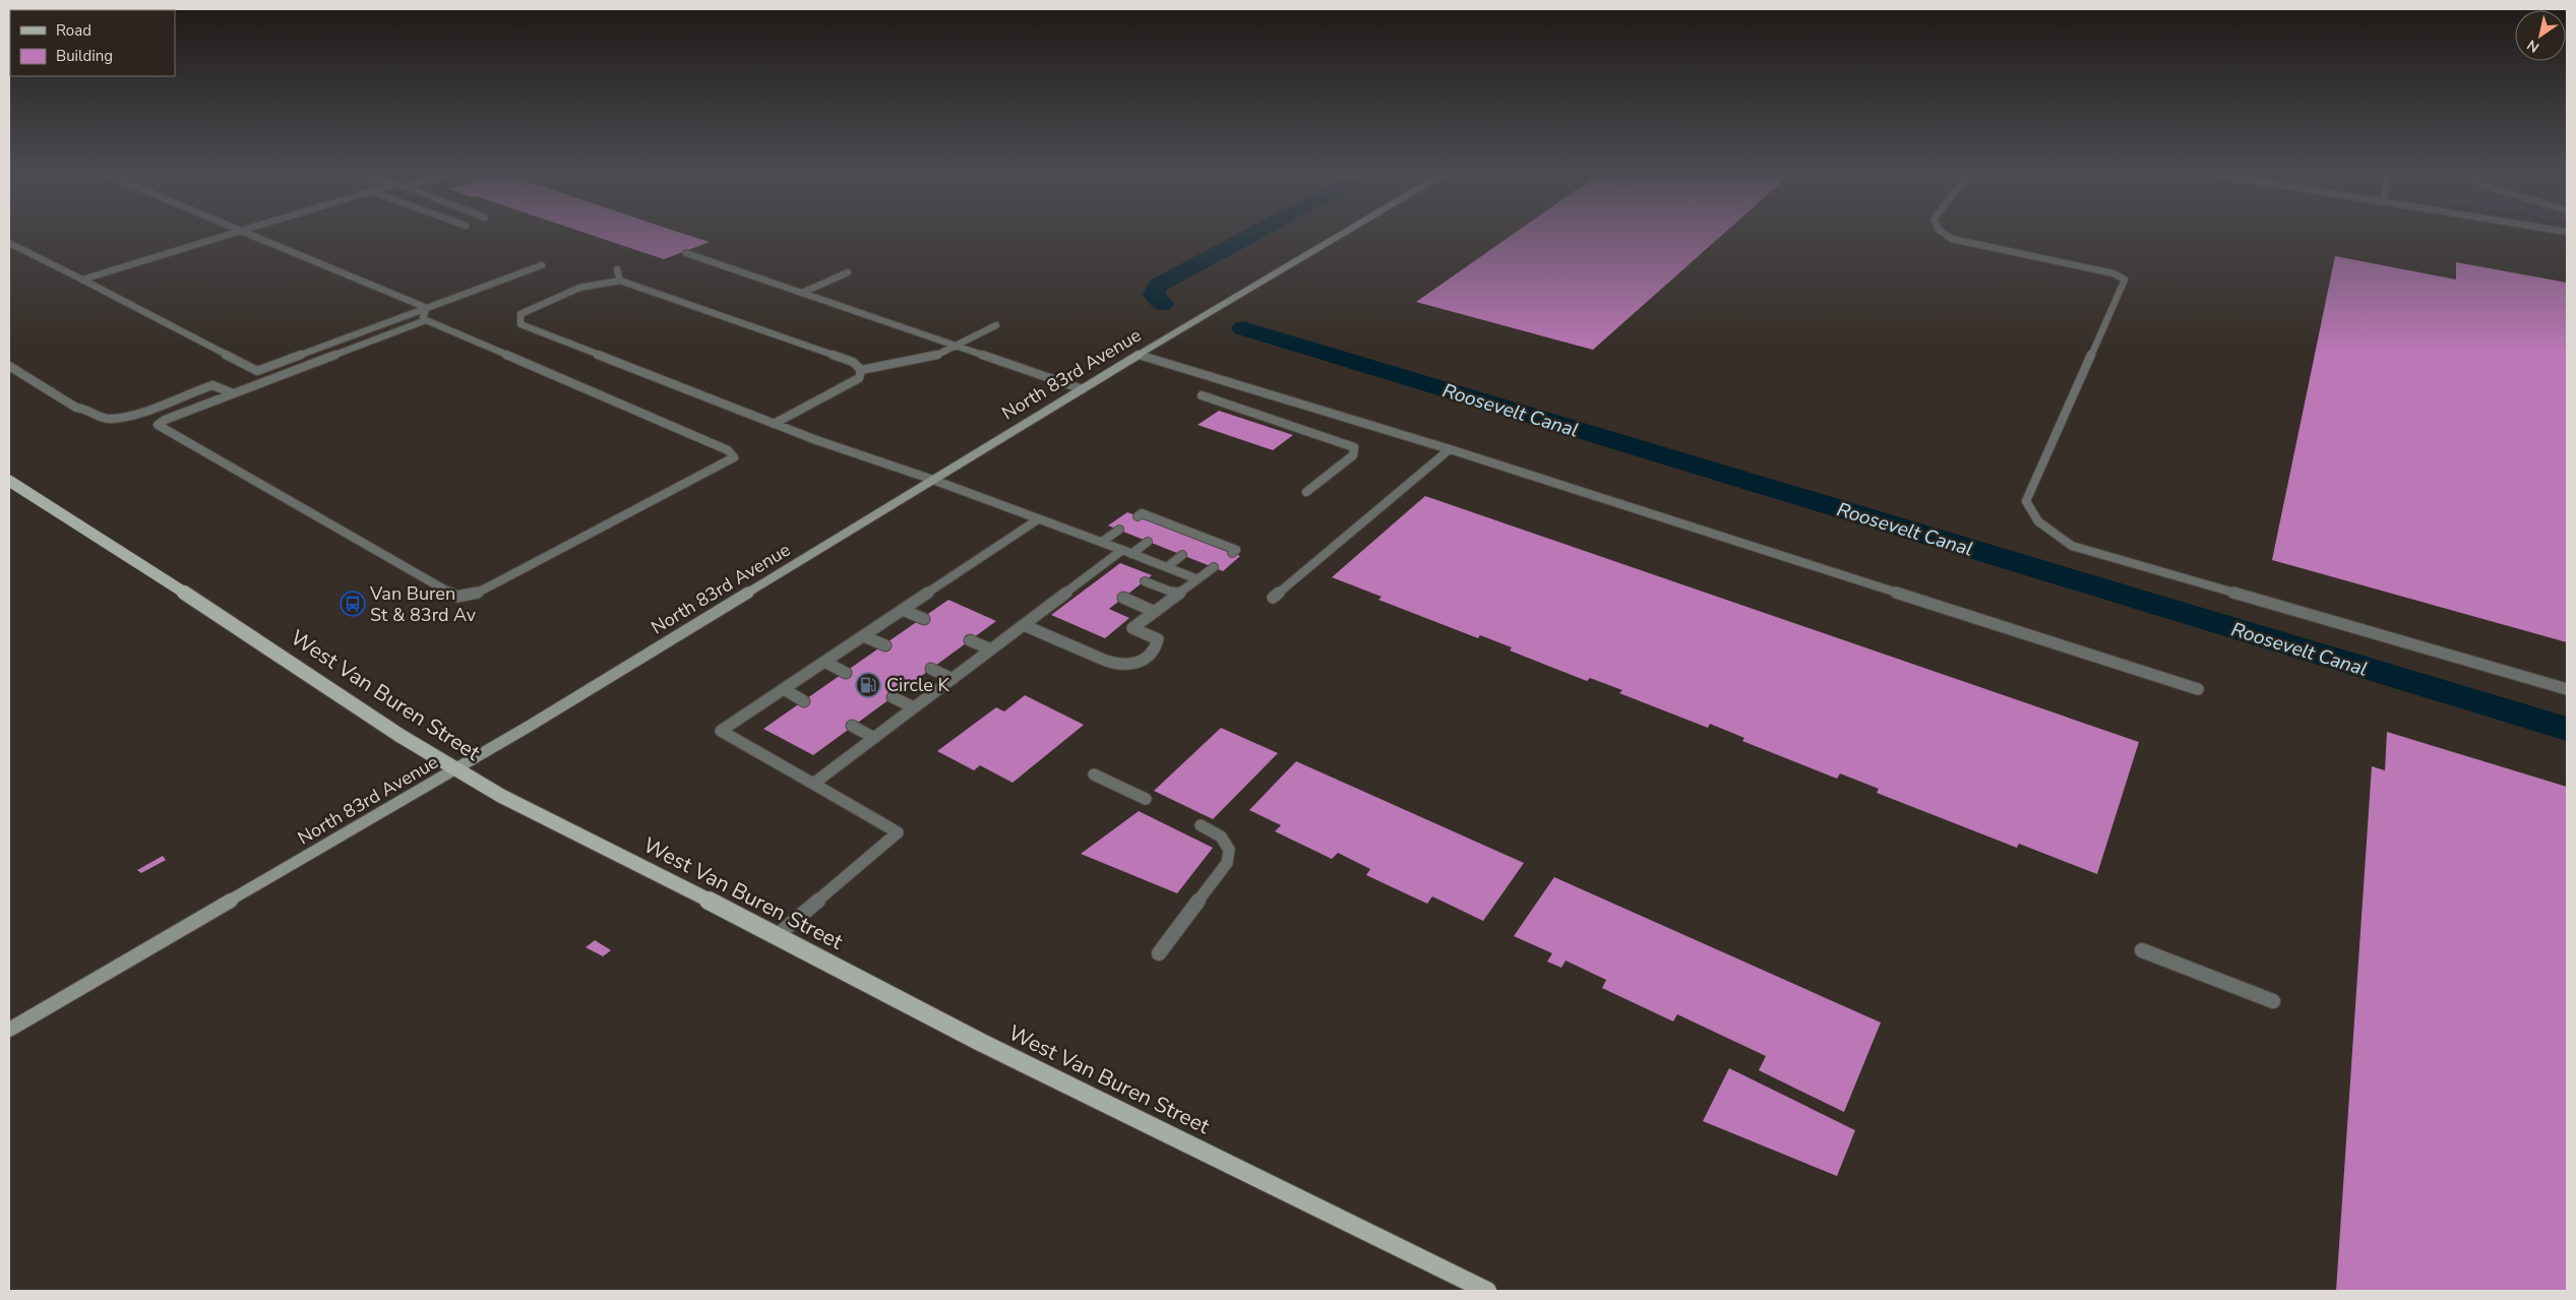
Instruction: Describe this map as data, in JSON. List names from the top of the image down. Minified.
{"streets":{"main road":["North 83rd Avenue","West Van Buren Street"]},"crossings":[["North 83rd Avenue","West Van Buren Street"]],"water":["Roosevelt Canal"],"places":{"bus stop":["Van Buren St & 83rd Av"],"fuel station":["Circle K"]},"legend":["Road","Building"],"north":"bottom left"}
